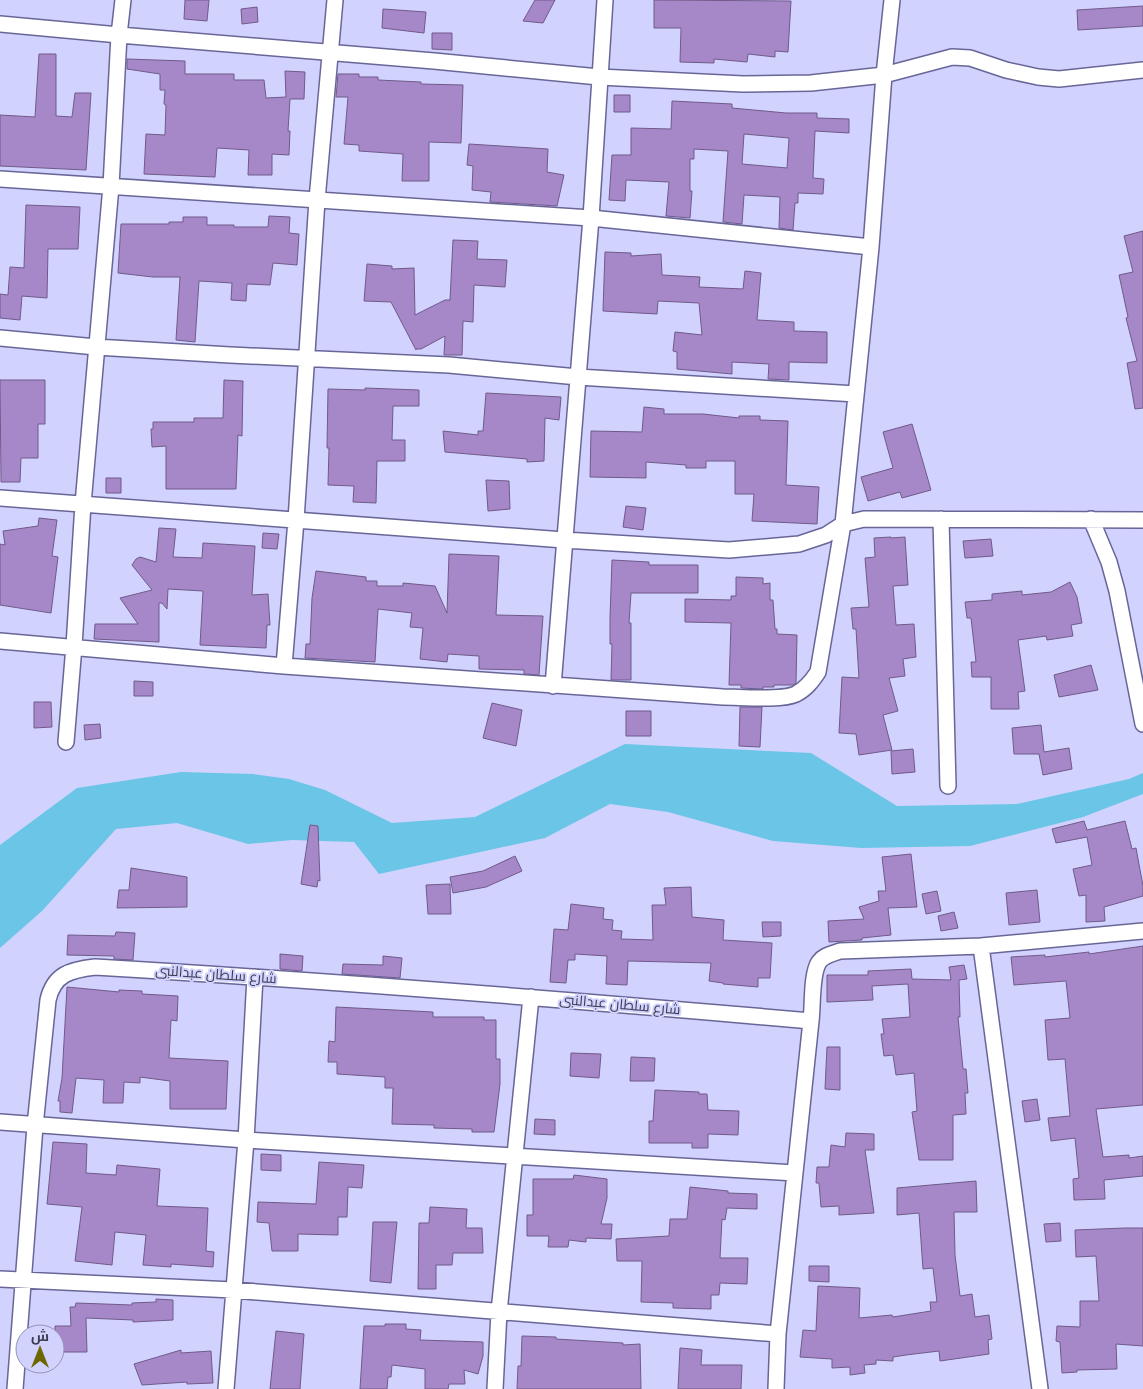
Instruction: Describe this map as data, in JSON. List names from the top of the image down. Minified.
{"streets":{"street":["شارع سلطان عبدالنبى"]},"north":"top"}
